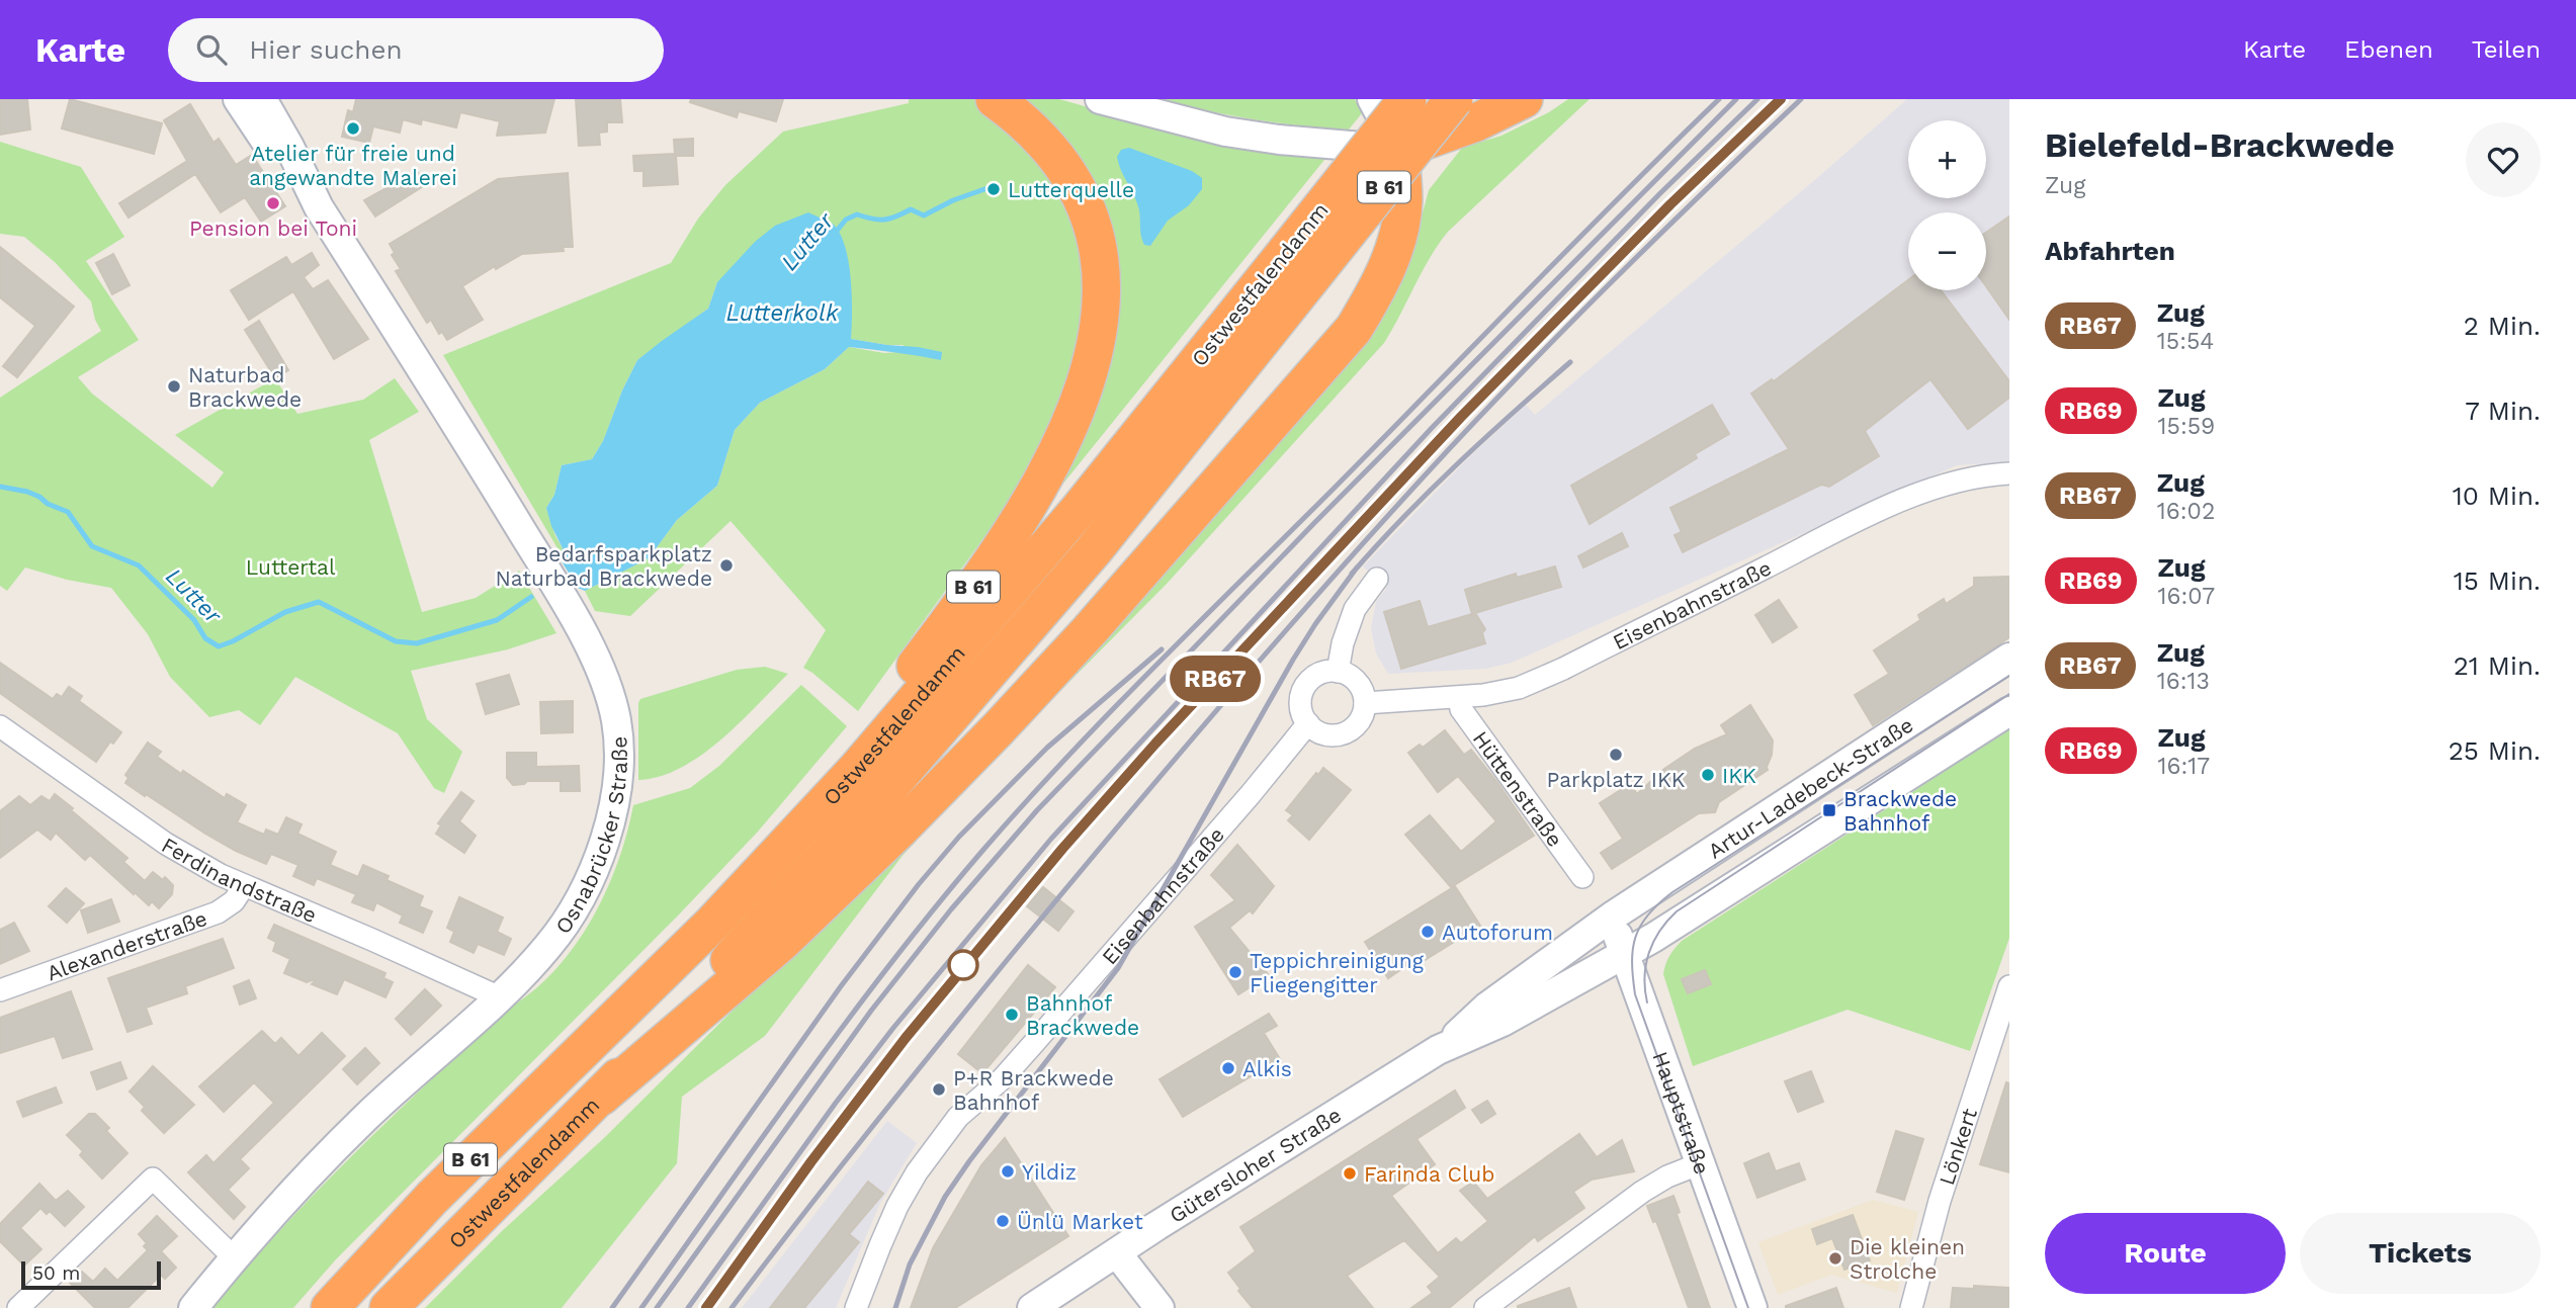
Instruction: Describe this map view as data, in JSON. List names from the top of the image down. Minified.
{"streets":{"highway":["B 61","Ostwestfalendamm"],"street":["Eisenbahnstraße","Artur-Ladebeck-Straße","Hüttenstraße","Osnabrücker Straße","Ferdinandstraße","Alexanderstraße","Hauptstraße","Lönkert","Gütersloher Straße"]},"crossings":[["B 61","Ostwestfalendamm"],["Eisenbahnstraße","Hüttenstraße"],["Artur-Ladebeck-Straße","Hauptstraße"],["Artur-Ladebeck-Straße","Gütersloher Straße"],["Osnabrücker Straße","Ferdinandstraße"],["Ferdinandstraße","Alexanderstraße"],["Hauptstraße","Gütersloher Straße"]],"water":["Lutter","Lutterkolk"],"parks":["Luttertal"],"places":{"other":["Atelier für freie und angewandte Malerei","Lutterquelle","Pension bei Toni","Naturbad Brackwede","Bedarfsparkplatz Naturbad Brackwede","Parkplatz IKK","IKK","Autoforum","Teppichreinigung Fliegengitter","Bahnhof Brackwede","Alkis","P+R Brackwede Bahnhof","Yildiz","Farinda Club","Ünlü Market","Die kleinen Strolche"],"transit":["Brackwede Bahnhof"]},"scale_bar":"50 m","page":{"header":"Karte","search":"Hier suchen","nav":["Karte","Ebenen","Teilen"],"on_map":"RB67","heading":[["Bielefeld-Brackwede","Zug"],"Abfahrten"],"map_buttons":["+","−"],"list":[{"mark":"RB67","name":"Zug","note":"15:54","value":"2 Min."},{"mark":"RB69","name":"Zug","note":"15:59","value":"7 Min."},{"mark":"RB67","name":"Zug","note":"16:02","value":"10 Min."},{"mark":"RB69","name":"Zug","note":"16:07","value":"15 Min."},{"mark":"RB67","name":"Zug","note":"16:13","value":"21 Min."},{"mark":"RB69","name":"Zug","note":"16:17","value":"25 Min."}],"buttons":["Route","Tickets"],"scale":"50 m"}}
